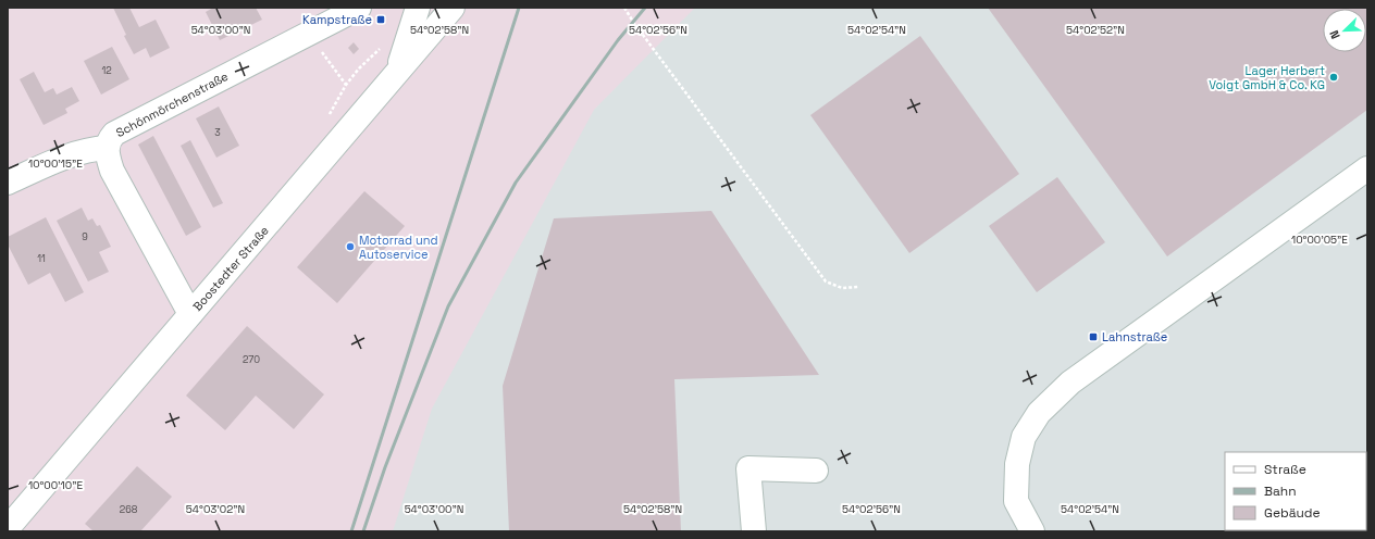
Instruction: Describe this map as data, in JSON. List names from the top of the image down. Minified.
{"streets":{"street":["Schönmörchenstraße","Boostedter Straße"]},"crossings":[["Schönmörchenstraße","Boostedter Straße"]],"places":{"transit":["Kampstraße","Lahnstraße"],"other":["Lager Herbert Voigt GmbH & Co. KG","Motorrad und Autoservice"]},"house_numbers":["12","3","9","11","270","268"],"legend":["Straße","Bahn","Gebäude"],"north":"bottom left","coordinates":["54°03'00\"N","54°02'58\"N","54°02'56\"N","54°02'54\"N","54°02'52\"N","10°00'15\"E","10°00'05\"E","10°00'10\"E","54°03'02\"N"]}
